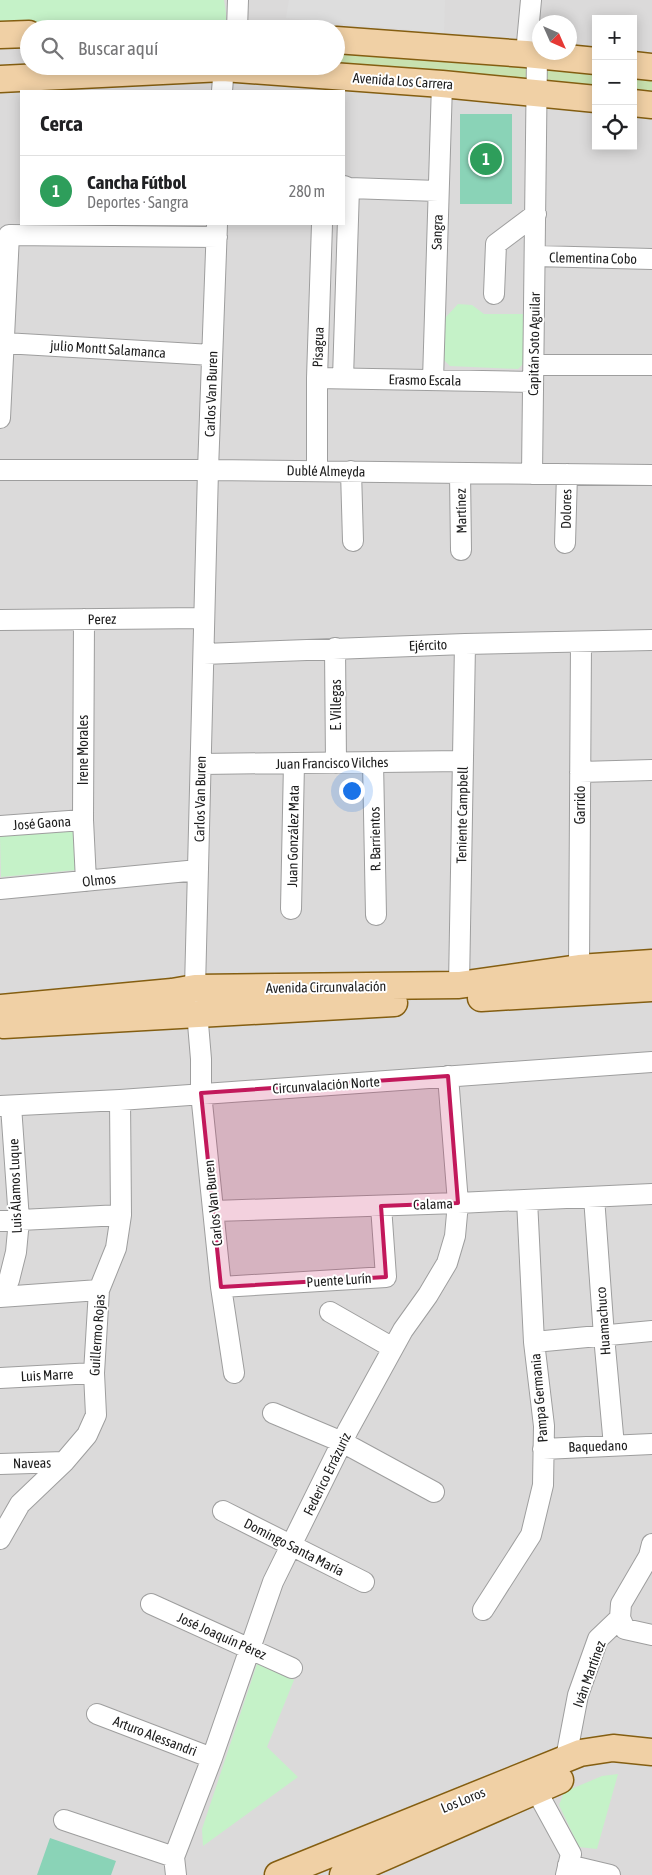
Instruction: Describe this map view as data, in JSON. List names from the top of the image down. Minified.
{"streets":{"main road":["Avenida Los Carrera","Avenida Circunvalación","Los Loros"],"street":["Sangra","Clementina Cobo","Capitán Soto Aguilar","Pisagua","julio Montt Salamanca","Erasmo Escala","Carlos Van Buren","Dublé Almeyda","Dolores","Martínez","Perez","Ejército","E. Villegas","Irene Morales","Juan Francisco Vilches","Garrido","Teniente Campbell","José Gaona","Juan González Mata","R. Barrientos","Olmos","Circunvalación Norte","Luis Álamos Luque","Calama","Puente Lurín","Huamachuco","Guillermo Rojas","Luis Marre","Pampa Germania","Baquedano","Naveas","Federico Errázuriz","Domingo Santa María","José Joaquín Pérez","Iván Martínez","Arturo Alessandri"]},"crossings":[["Avenida Los Carrera","Sangra"],["Avenida Los Carrera","Capitán Soto Aguilar"],["Sangra","Erasmo Escala"],["Clementina Cobo","Capitán Soto Aguilar"],["Capitán Soto Aguilar","Erasmo Escala"],["Capitán Soto Aguilar","Dublé Almeyda"],["Pisagua","Erasmo Escala"],["Pisagua","Dublé Almeyda"],["julio Montt Salamanca","Carlos Van Buren"],["Carlos Van Buren","Dublé Almeyda"],["Carlos Van Buren","Perez"],["Carlos Van Buren","Ejército"],["Carlos Van Buren","Juan Francisco Vilches"],["Carlos Van Buren","Olmos"],["Carlos Van Buren","Avenida Circunvalación"],["Carlos Van Buren","Circunvalación Norte"],["Carlos Van Buren","Calama"],["Carlos Van Buren","Puente Lurín"],["Dublé Almeyda","Dolores"],["Dublé Almeyda","Martínez"],["Perez","Irene Morales"],["Ejército","E. Villegas"],["Ejército","Garrido"],["Ejército","Teniente Campbell"],["E. Villegas","Juan Francisco Vilches"],["Irene Morales","José Gaona"],["Irene Morales","Olmos"],["Juan Francisco Vilches","Teniente Campbell"],["Juan Francisco Vilches","Juan González Mata"],["Juan Francisco Vilches","R. Barrientos"],["Garrido","Avenida Circunvalación"],["Teniente Campbell","Avenida Circunvalación"],["Circunvalación Norte","Luis Álamos Luque"],["Circunvalación Norte","Guillermo Rojas"],["Circunvalación Norte","Federico Errázuriz"],["Calama","Puente Lurín"],["Calama","Huamachuco"],["Calama","Pampa Germania"],["Calama","Federico Errázuriz"],["Huamachuco","Baquedano"],["Guillermo Rojas","Luis Marre"],["Guillermo Rojas","Naveas"],["Pampa Germania","Baquedano"],["Federico Errázuriz","Domingo Santa María"],["Federico Errázuriz","José Joaquín Pérez"],["Federico Errázuriz","Arturo Alessandri"],["Iván Martínez","Los Loros"]],"north":"bottom right","page":{"map_buttons":["+","−"],"search":"Buscar aquí","heading":"Cerca","pins":"1","list":[{"mark":"1","name":"Cancha Fútbol","note":"Deportes · Sangra","value":"280 m"}]}}
